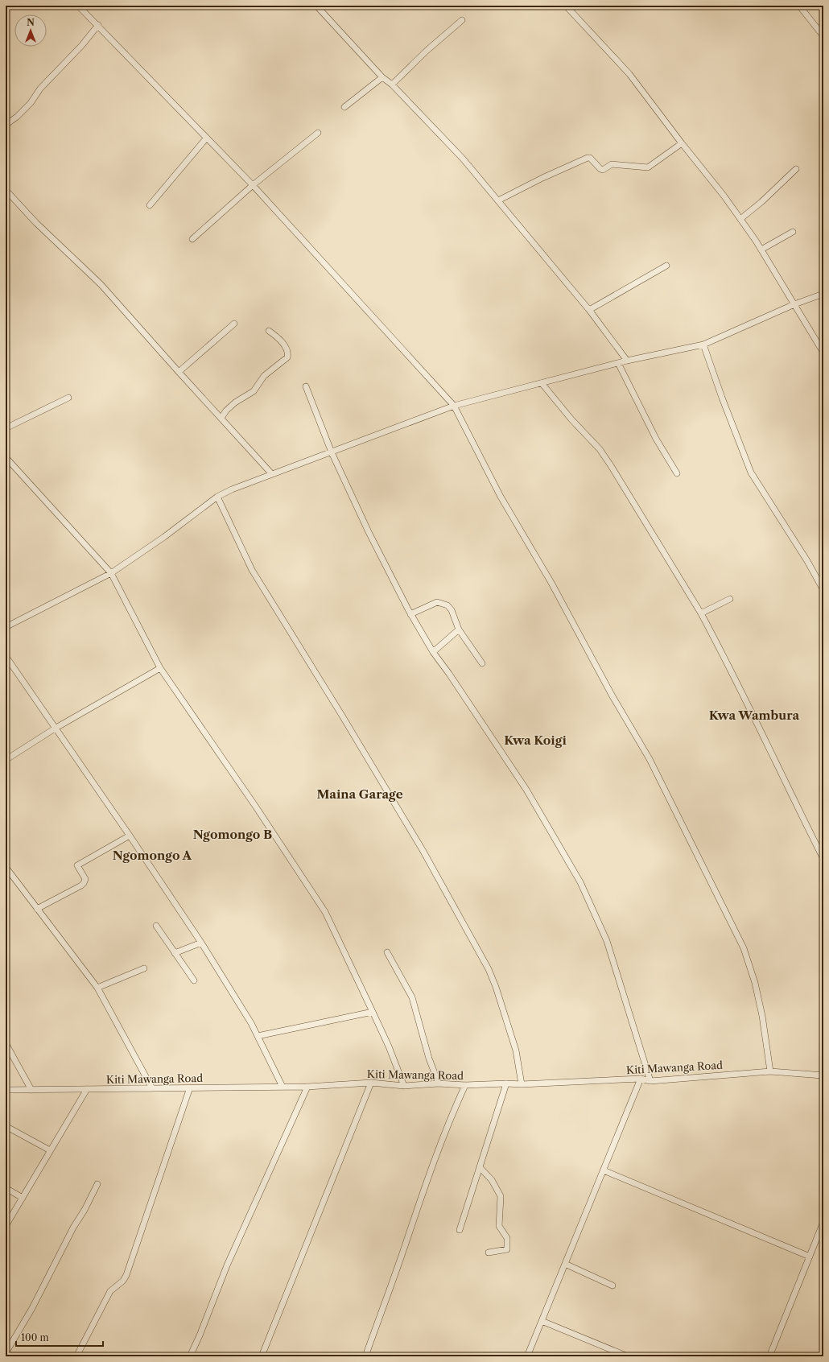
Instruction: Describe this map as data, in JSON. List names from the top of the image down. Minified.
{"streets":{"street":["Kiti Mawanga Road"]},"districts":["Kwa Wambura","Kwa Koigi","Maina Garage","Ngomongo B","Ngomongo A"],"scale_bar":"100 m","north":"top"}
